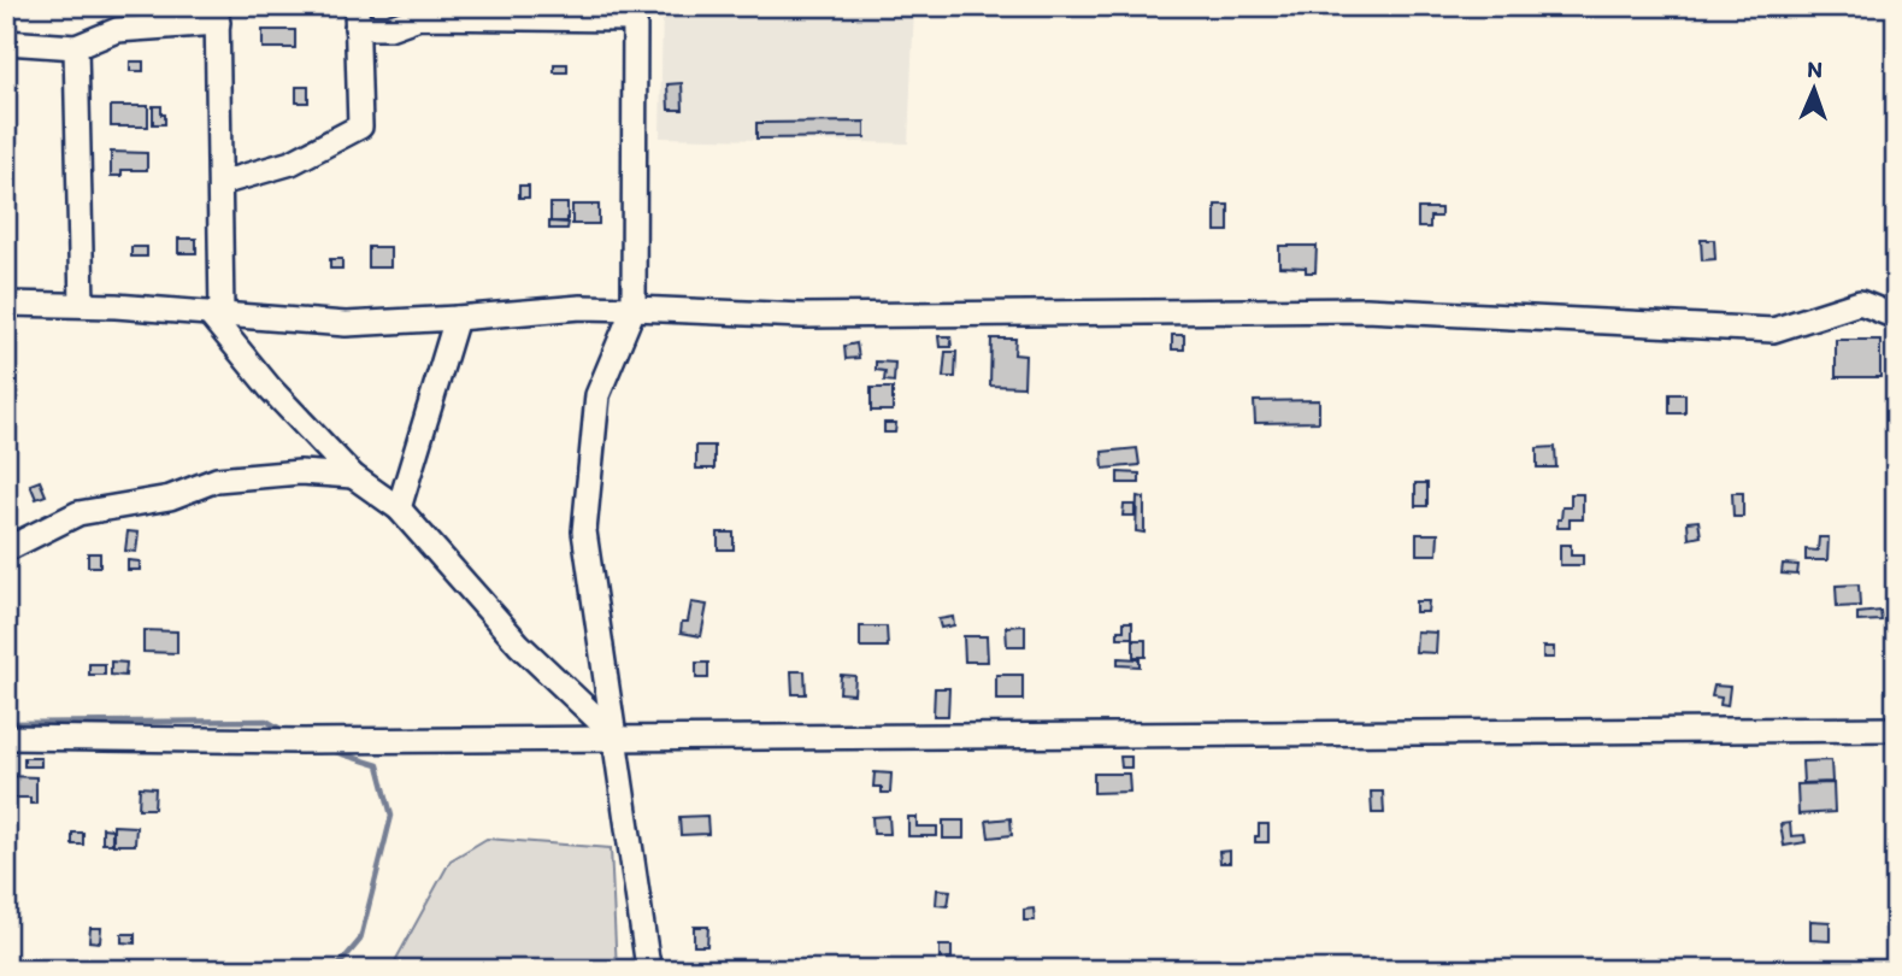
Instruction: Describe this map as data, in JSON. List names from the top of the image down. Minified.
{"north":"top"}
